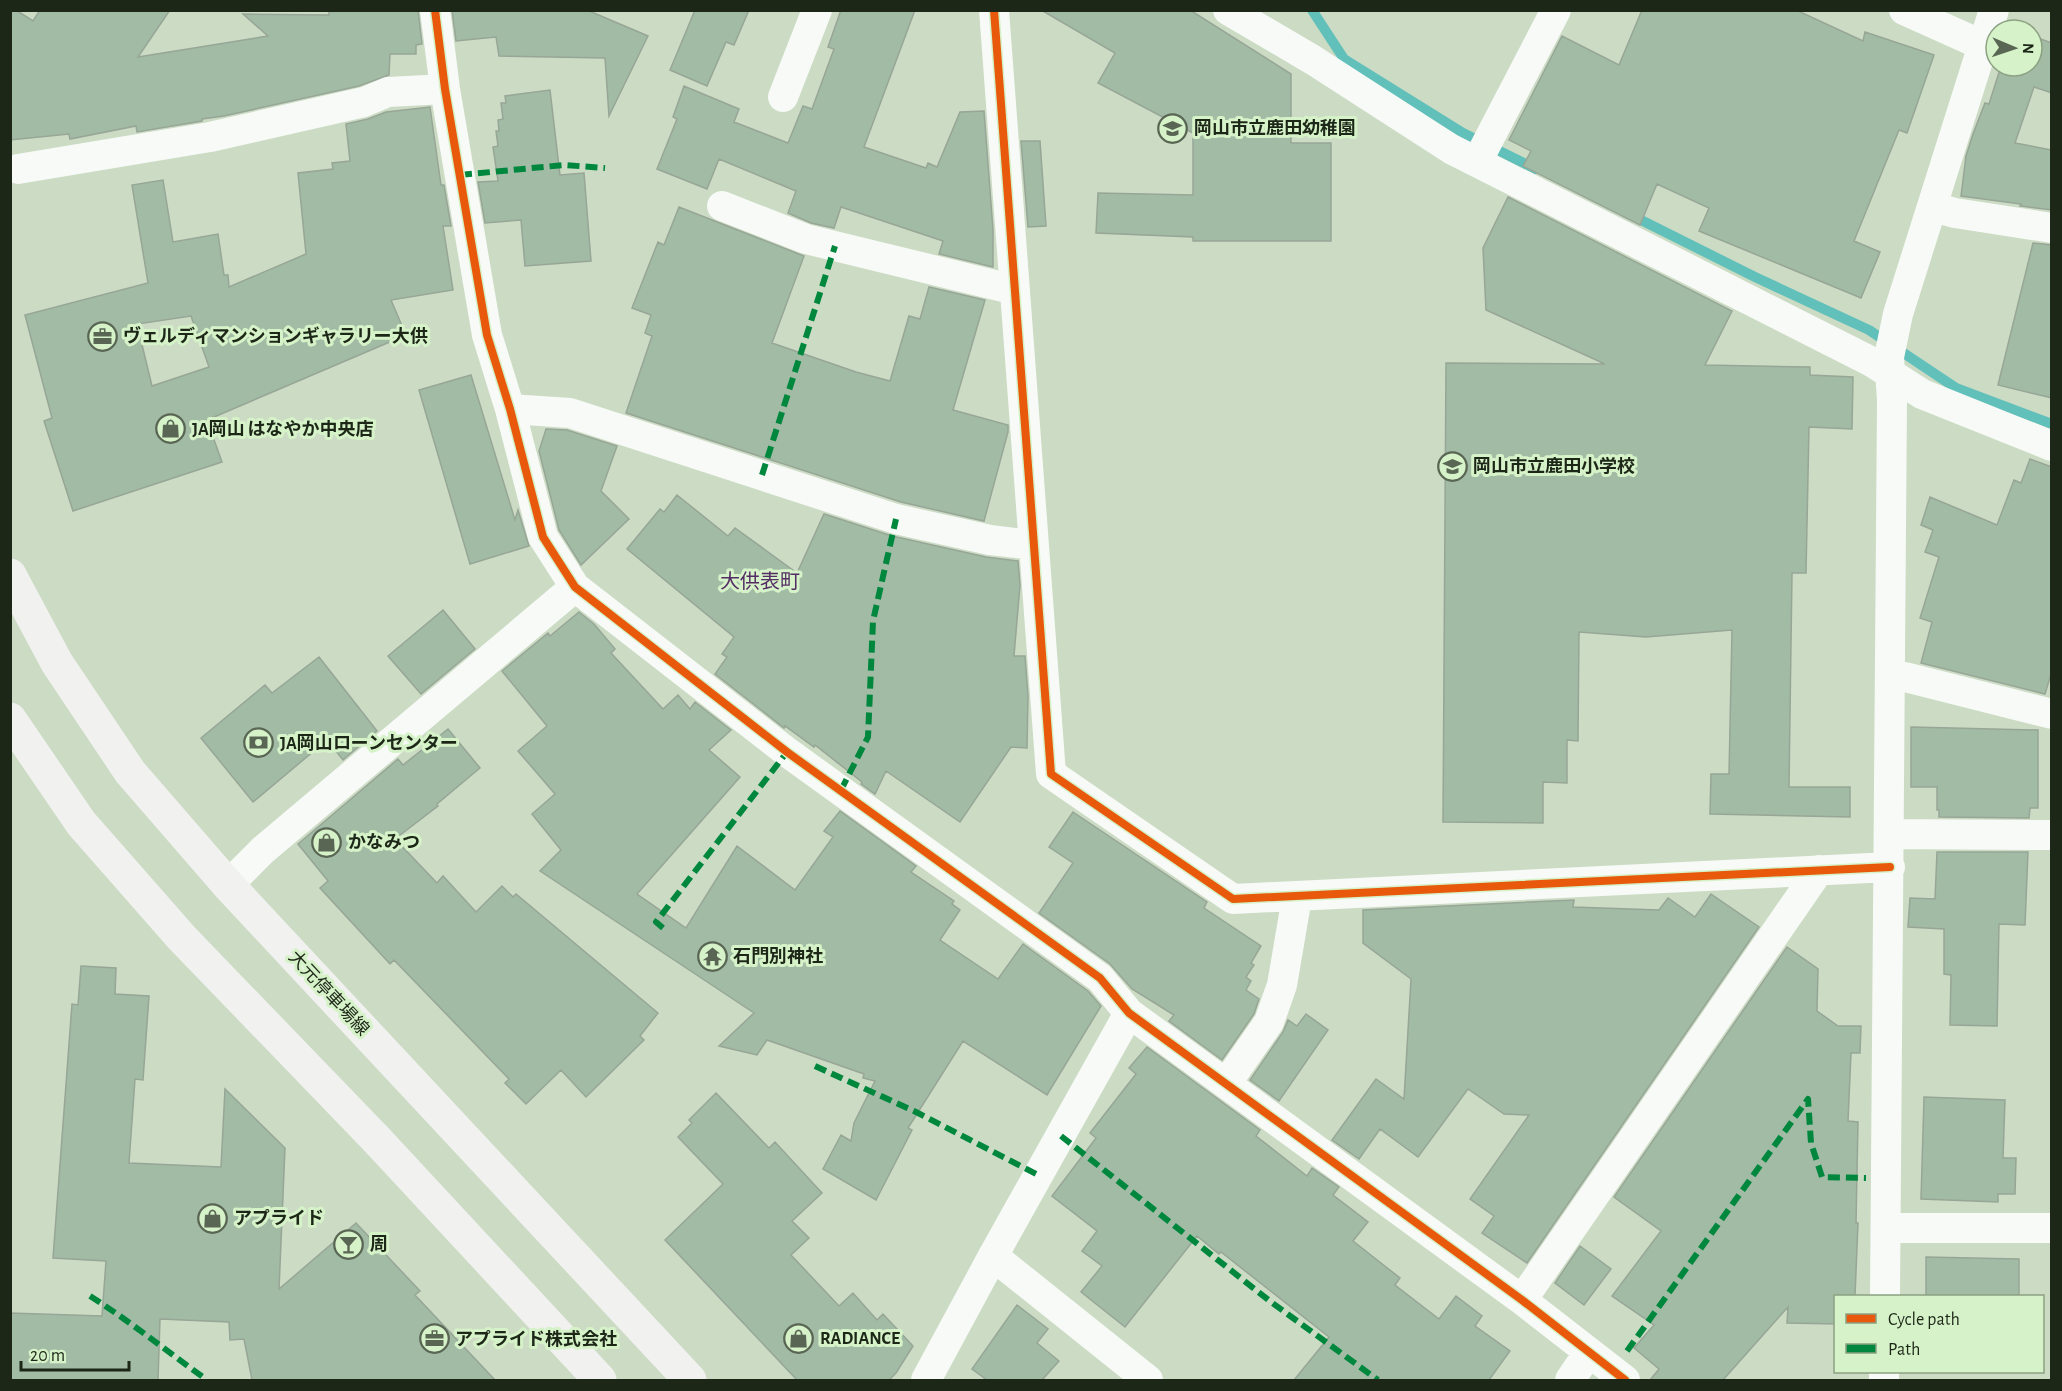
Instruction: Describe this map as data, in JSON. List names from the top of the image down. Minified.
{"streets":{"main road":["大元停車場線"]},"districts":["大供表町"],"places":{"school or university":["岡山市立鹿田幼稚園","岡山市立鹿田小学校"],"office":["ヴェルディマンションギャラリー大供","アプライド株式会社"],"shop":["JA岡山 はなやか中央店","かなみつ","アプライド","RADIANCE"],"bank":["JA岡山ローンセンター"],"temple":["石門別神社"],"bar":["周"]},"legend":["Cycle path","Path"],"scale_bar":"20 m","north":"right"}
